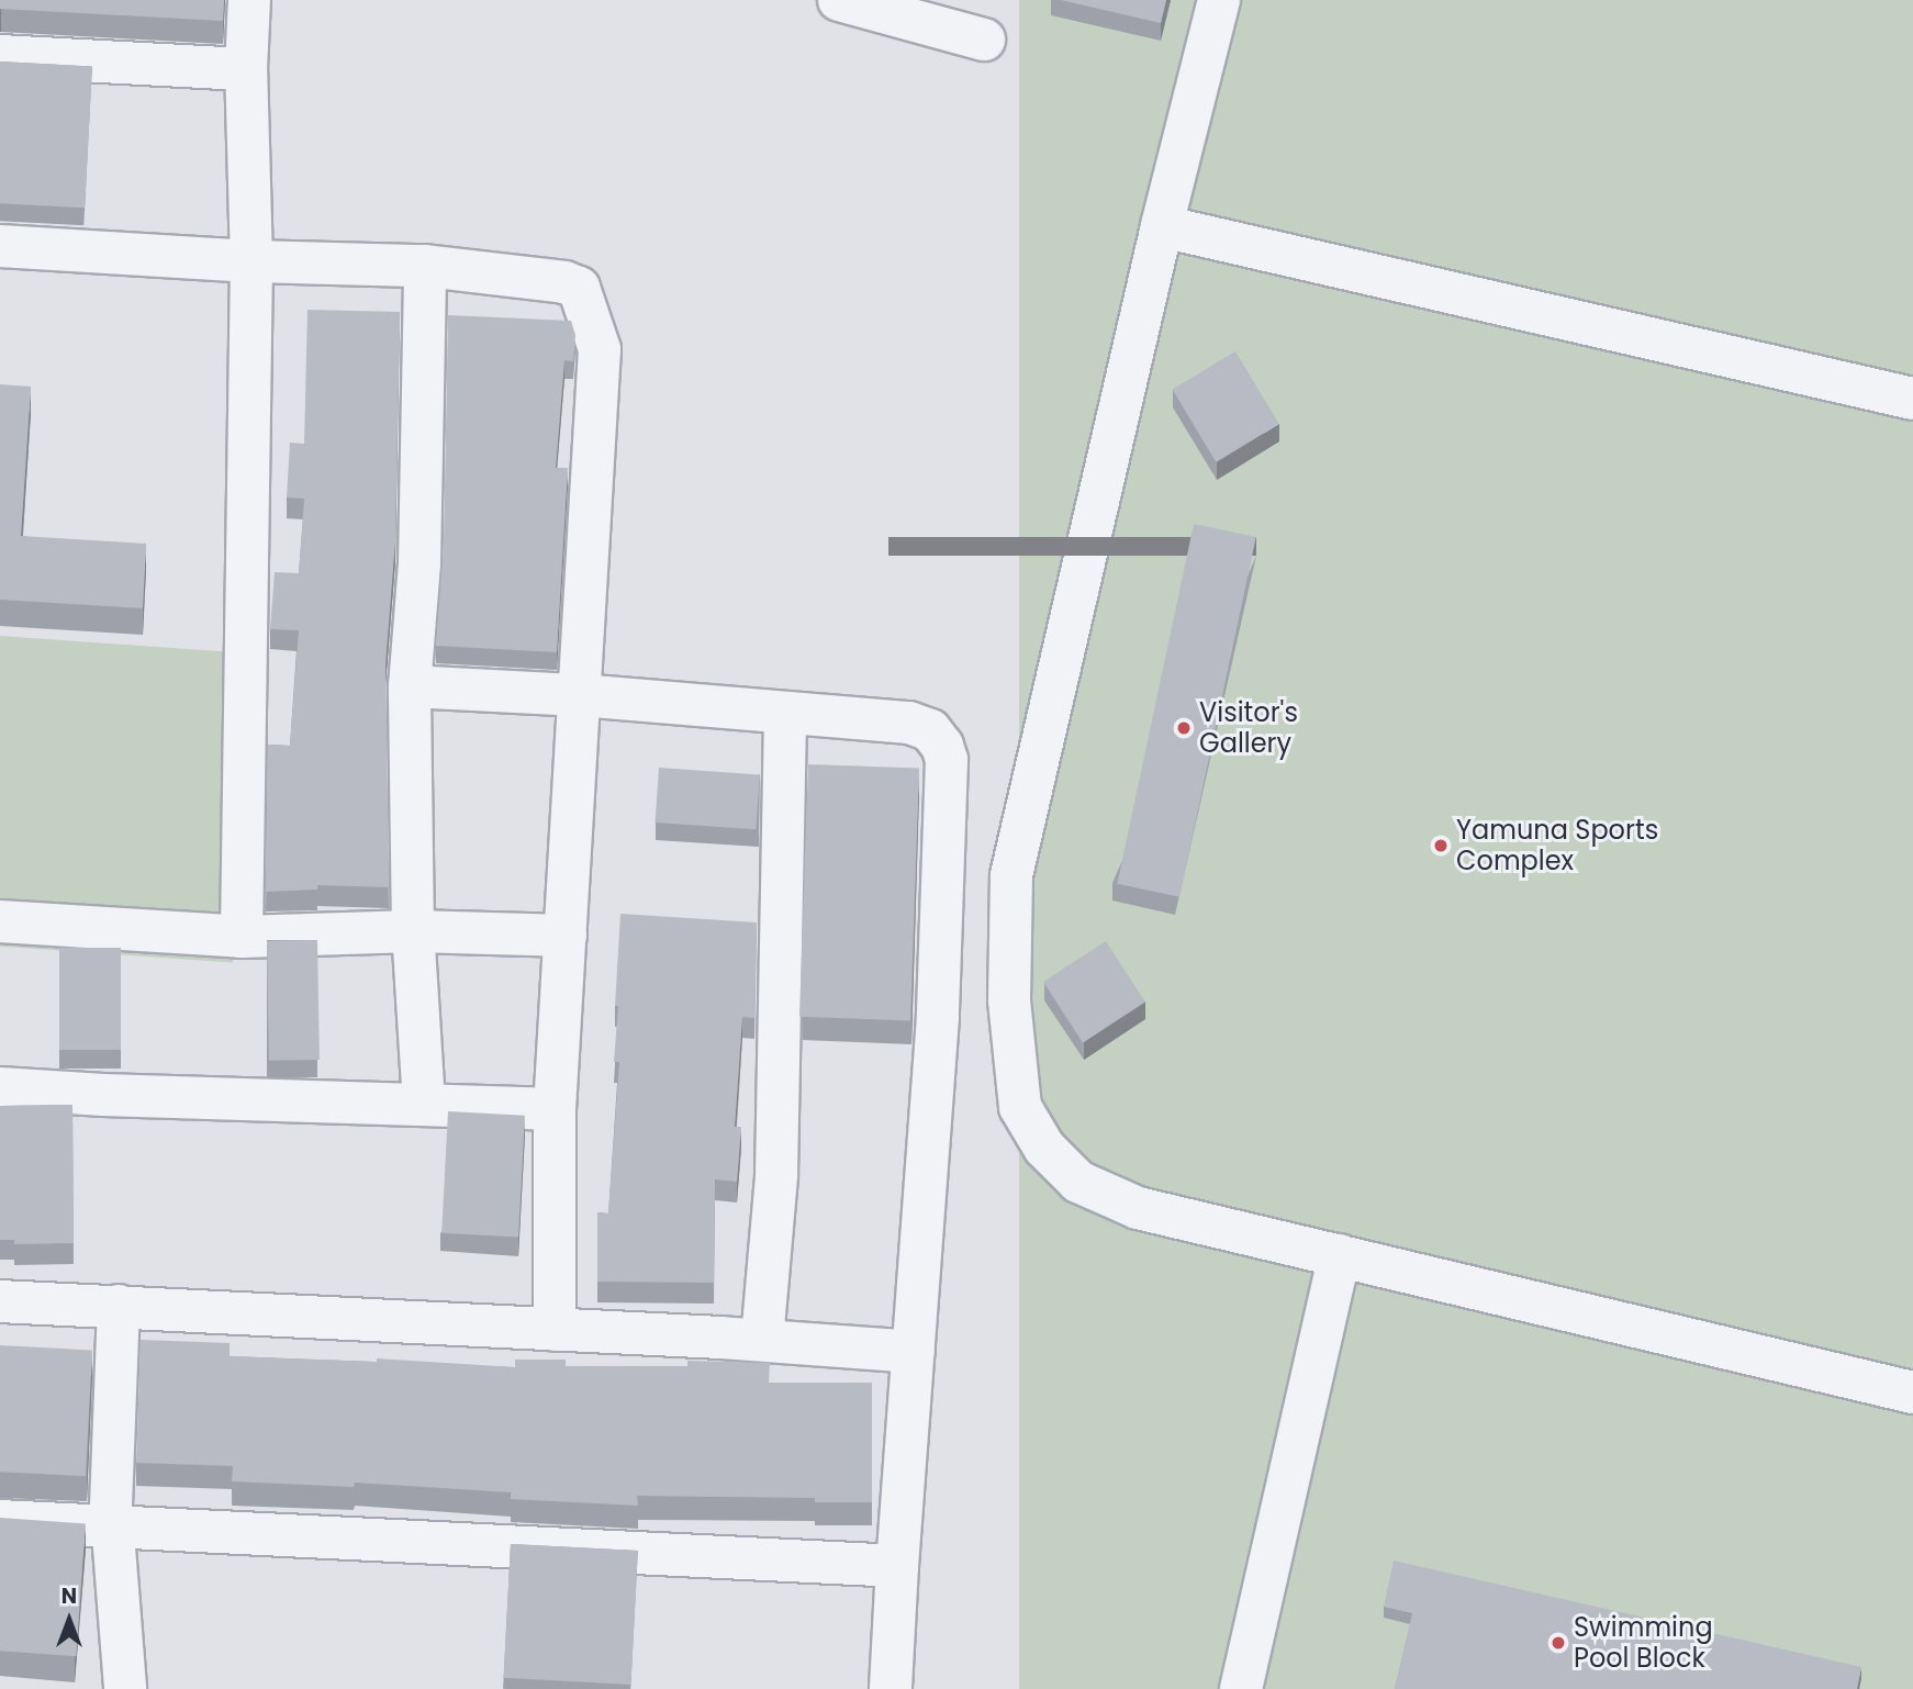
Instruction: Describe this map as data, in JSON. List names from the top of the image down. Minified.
{"places":["Visitor's Gallery","Yamuna Sports Complex","Swimming Pool Block"],"north":"top"}
